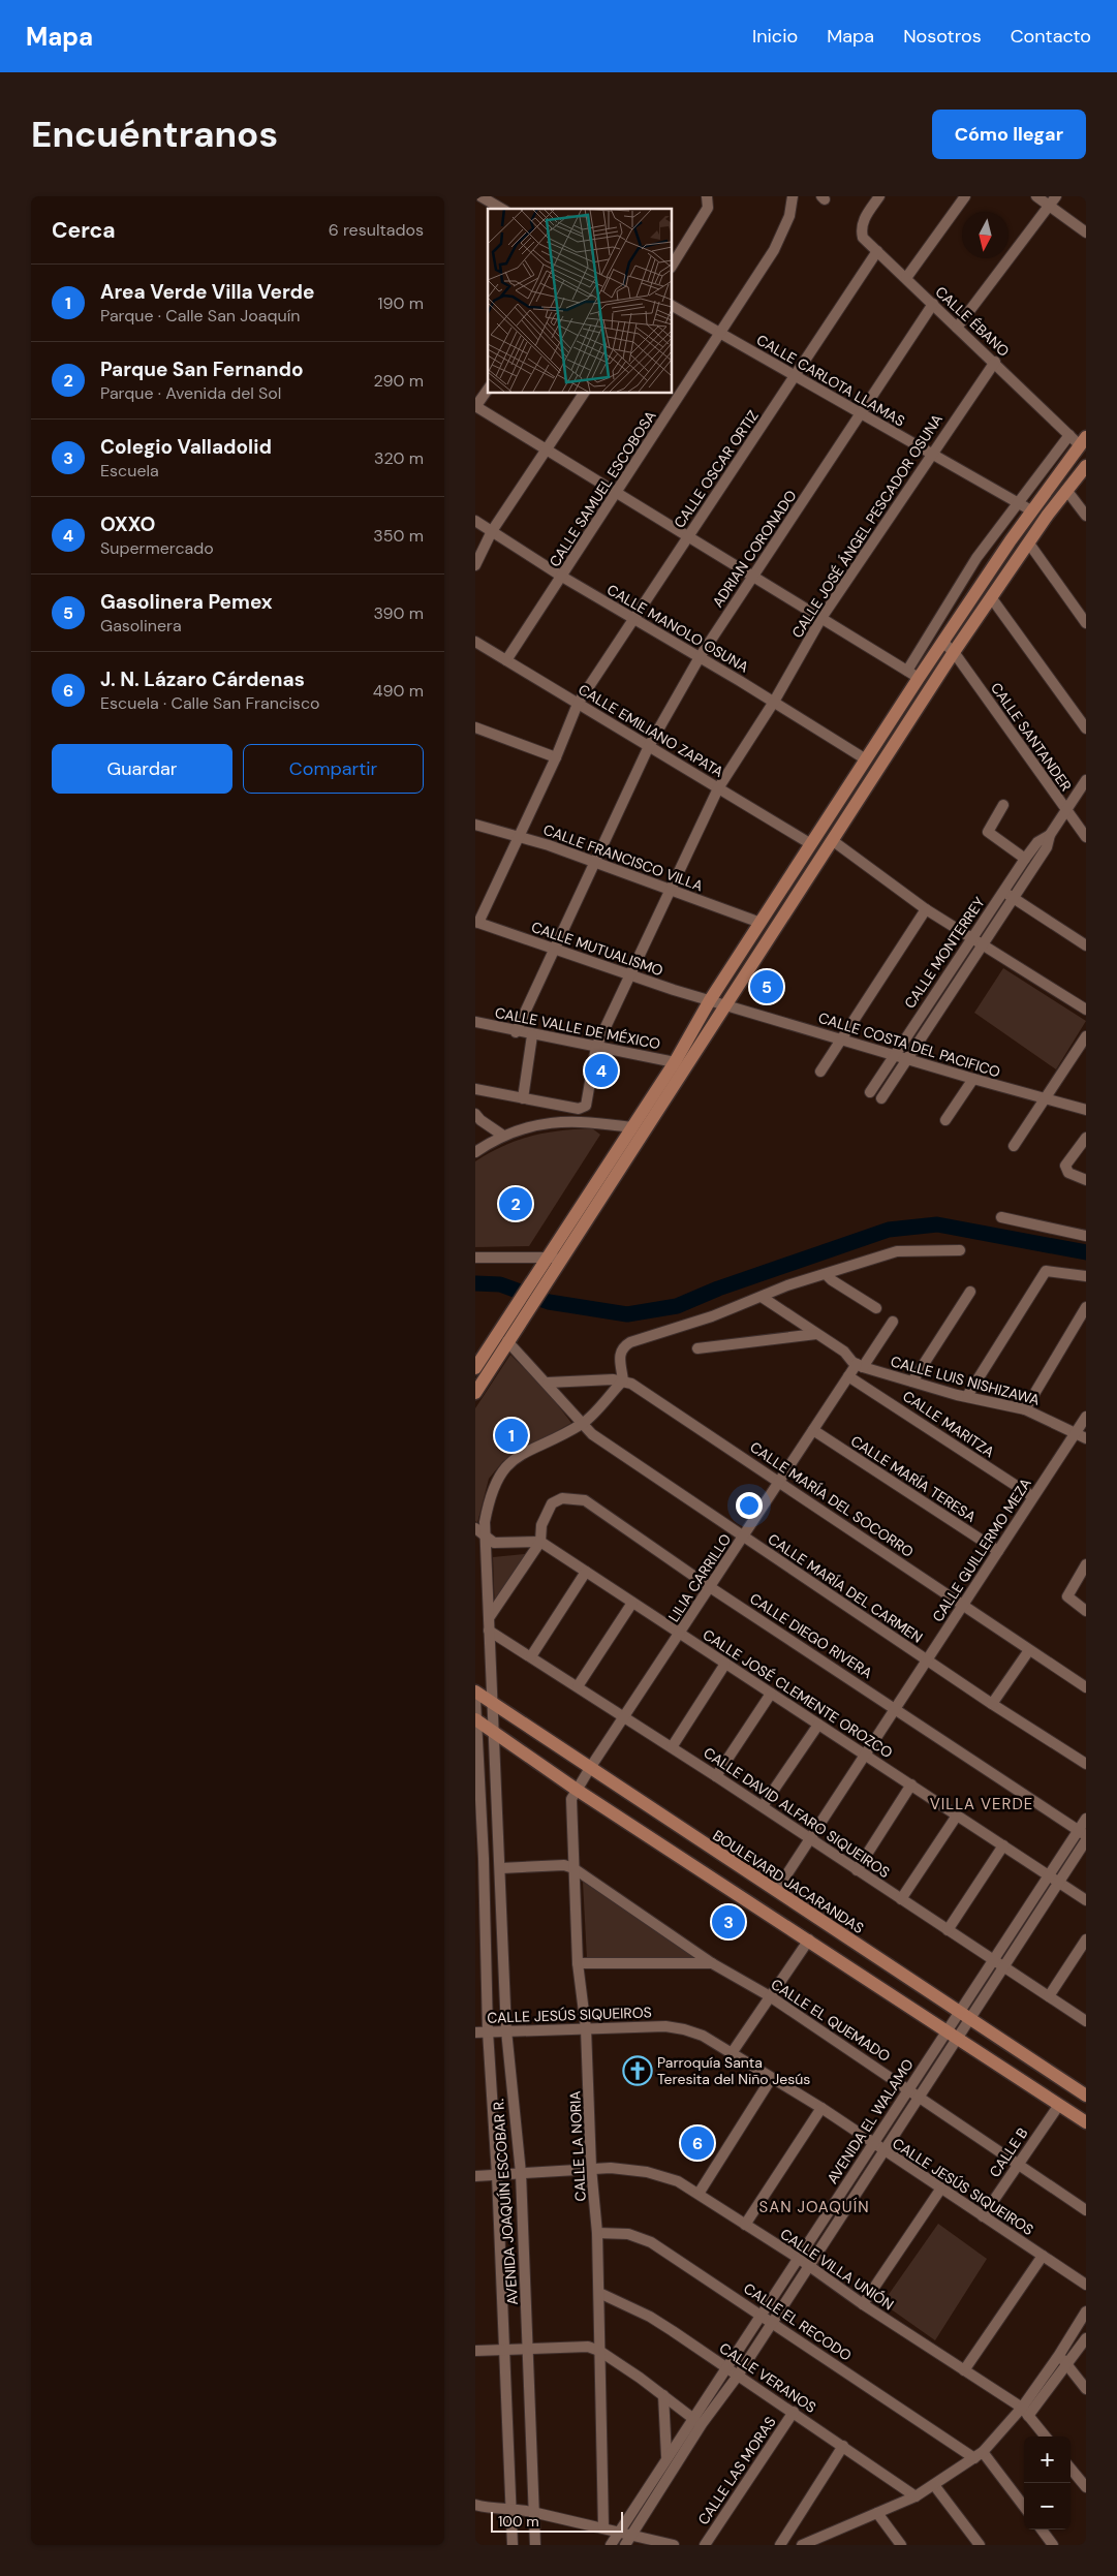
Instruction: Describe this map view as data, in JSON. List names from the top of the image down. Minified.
{"streets":{"main road":["BOULEVARD JACARANDAS"],"street":["CALLE ÉBANO","CALLE CARLOTA LLAMAS","CALLE OSCAR ORTIZ","CALLE SAMUEL ESCOBOSA","CALLE JOSÉ ÁNGEL PESCADOR OSUNA","ADRIAN CORONADO","CALLE MANOLO OSUNA","CALLE EMILIANO ZAPATA","CALLE SANTANDER","CALLE FRANCISCO VILLA","CALLE MUTUALISMO","CALLE MONTERREY","CALLE VALLE DE MÉXICO","CALLE COSTA DEL PACIFICO","CALLE LUIS NISHIZAWA","CALLE MARITZA","CALLE MARÍA TERESA","CALLE MARÍA DEL SOCORRO","CALLE GUILLERMO MEZA","LILIA CARRILLO","CALLE MARÍA DEL CARMEN","CALLE DIEGO RIVERA","CALLE JOSÉ CLEMENTE OROZCO","CALLE DAVID ALFARO SIQUEIROS","CALLE JESÚS SIQUEIROS","CALLE EL QUEMADO","AVENIDA EL WALAMO","CALLE LA NORIA","CALLE B","AVENIDA JOAQUÍN ESCOBAR R.","CALLE VILLA UNIÓN","CALLE EL RECODO","CALLE VERANOS","CALLE LAS MORAS"]},"crossings":[["CALLE ÉBANO","CALLE OSCAR ORTIZ"],["CALLE ÉBANO","CALLE JOSÉ ÁNGEL PESCADOR OSUNA"],["CALLE ÉBANO","ADRIAN CORONADO"],["CALLE CARLOTA LLAMAS","CALLE OSCAR ORTIZ"],["CALLE CARLOTA LLAMAS","CALLE SAMUEL ESCOBOSA"],["CALLE CARLOTA LLAMAS","CALLE JOSÉ ÁNGEL PESCADOR OSUNA"],["CALLE CARLOTA LLAMAS","ADRIAN CORONADO"],["CALLE OSCAR ORTIZ","CALLE MANOLO OSUNA"],["CALLE OSCAR ORTIZ","CALLE EMILIANO ZAPATA"],["CALLE OSCAR ORTIZ","CALLE FRANCISCO VILLA"],["CALLE OSCAR ORTIZ","CALLE MUTUALISMO"],["CALLE SAMUEL ESCOBOSA","CALLE MANOLO OSUNA"],["CALLE SAMUEL ESCOBOSA","CALLE EMILIANO ZAPATA"],["CALLE JOSÉ ÁNGEL PESCADOR OSUNA","CALLE MANOLO OSUNA"],["CALLE JOSÉ ÁNGEL PESCADOR OSUNA","CALLE EMILIANO ZAPATA"],["CALLE JOSÉ ÁNGEL PESCADOR OSUNA","CALLE FRANCISCO VILLA"],["CALLE JOSÉ ÁNGEL PESCADOR OSUNA","CALLE MUTUALISMO"],["CALLE JOSÉ ÁNGEL PESCADOR OSUNA","CALLE VALLE DE MÉXICO"],["ADRIAN CORONADO","CALLE MANOLO OSUNA"],["ADRIAN CORONADO","CALLE EMILIANO ZAPATA"],["ADRIAN CORONADO","CALLE FRANCISCO VILLA"],["ADRIAN CORONADO","CALLE MUTUALISMO"],["ADRIAN CORONADO","CALLE VALLE DE MÉXICO"],["CALLE SANTANDER","CALLE MONTERREY"],["CALLE MUTUALISMO","CALLE COSTA DEL PACIFICO"],["CALLE MONTERREY","CALLE COSTA DEL PACIFICO"],["CALLE LUIS NISHIZAWA","CALLE GUILLERMO MEZA"],["CALLE LUIS NISHIZAWA","LILIA CARRILLO"],["CALLE MARITZA","CALLE GUILLERMO MEZA"],["CALLE MARITZA","LILIA CARRILLO"],["CALLE MARÍA TERESA","CALLE GUILLERMO MEZA"],["CALLE MARÍA TERESA","LILIA CARRILLO"],["CALLE MARÍA DEL SOCORRO","CALLE GUILLERMO MEZA"],["CALLE MARÍA DEL SOCORRO","LILIA CARRILLO"],["CALLE MARÍA DEL SOCORRO","AVENIDA JOAQUÍN ESCOBAR R."],["CALLE GUILLERMO MEZA","CALLE MARÍA DEL CARMEN"],["CALLE GUILLERMO MEZA","CALLE DIEGO RIVERA"],["CALLE GUILLERMO MEZA","CALLE JOSÉ CLEMENTE OROZCO"],["CALLE GUILLERMO MEZA","CALLE DAVID ALFARO SIQUEIROS"],["CALLE GUILLERMO MEZA","BOULEVARD JACARANDAS"],["LILIA CARRILLO","CALLE MARÍA DEL CARMEN"],["LILIA CARRILLO","CALLE DIEGO RIVERA"],["LILIA CARRILLO","CALLE JOSÉ CLEMENTE OROZCO"],["LILIA CARRILLO","CALLE DAVID ALFARO SIQUEIROS"],["LILIA CARRILLO","BOULEVARD JACARANDAS"],["LILIA CARRILLO","CALLE LA NORIA"],["CALLE MARÍA DEL CARMEN","AVENIDA JOAQUÍN ESCOBAR R."],["CALLE DIEGO RIVERA","CALLE JOSÉ CLEMENTE OROZCO"],["CALLE DIEGO RIVERA","AVENIDA EL WALAMO"],["CALLE JOSÉ CLEMENTE OROZCO","AVENIDA EL WALAMO"],["CALLE DAVID ALFARO SIQUEIROS","AVENIDA EL WALAMO"],["CALLE DAVID ALFARO SIQUEIROS","AVENIDA JOAQUÍN ESCOBAR R."],["BOULEVARD JACARANDAS","AVENIDA EL WALAMO"],["BOULEVARD JACARANDAS","CALLE LA NORIA"],["BOULEVARD JACARANDAS","AVENIDA JOAQUÍN ESCOBAR R."],["CALLE JESÚS SIQUEIROS","AVENIDA EL WALAMO"],["CALLE JESÚS SIQUEIROS","CALLE LA NORIA"],["CALLE JESÚS SIQUEIROS","CALLE B"],["CALLE JESÚS SIQUEIROS","AVENIDA JOAQUÍN ESCOBAR R."],["CALLE EL QUEMADO","AVENIDA EL WALAMO"],["CALLE EL QUEMADO","CALLE LA NORIA"],["CALLE EL QUEMADO","CALLE B"],["CALLE EL QUEMADO","AVENIDA JOAQUÍN ESCOBAR R."],["AVENIDA EL WALAMO","CALLE VILLA UNIÓN"],["AVENIDA EL WALAMO","CALLE EL RECODO"],["AVENIDA EL WALAMO","CALLE VERANOS"],["CALLE LA NORIA","CALLE VILLA UNIÓN"],["CALLE LA NORIA","CALLE EL RECODO"],["CALLE LA NORIA","CALLE VERANOS"],["AVENIDA JOAQUÍN ESCOBAR R.","CALLE VILLA UNIÓN"],["CALLE VERANOS","CALLE LAS MORAS"]],"districts":["VILLA VERDE","SAN JOAQUÍN"],"places":{"church":["Parroquía Santa Teresita del Niño Jesús"]},"scale_bar":"100 m","north":"bottom","page":{"header":"Mapa","nav":["Inicio","Mapa","Nosotros","Contacto"],"buttons":["Cómo llegar",["Guardar","Compartir"]],"title":"Encuéntranos","heading":["Cerca","6 resultados"],"list":[{"mark":"1","name":"Area Verde Villa Verde","note":"Parque · Calle San Joaquín","value":"190 m"},{"mark":"2","name":"Parque San Fernando","note":"Parque · Avenida del Sol","value":"290 m"},{"mark":"3","name":"Colegio Valladolid","note":"Escuela","value":"320 m"},{"mark":"4","name":"OXXO","note":"Supermercado","value":"350 m"},{"mark":"5","name":"Gasolinera Pemex","note":"Gasolinera","value":"390 m"},{"mark":"6","name":"J. N. Lázaro Cárdenas","note":"Escuela · Calle San Francisco","value":"490 m"}],"pins":["5","4","2","1","3","6"],"map_buttons":["+","−"],"scale":"100 m"}}
